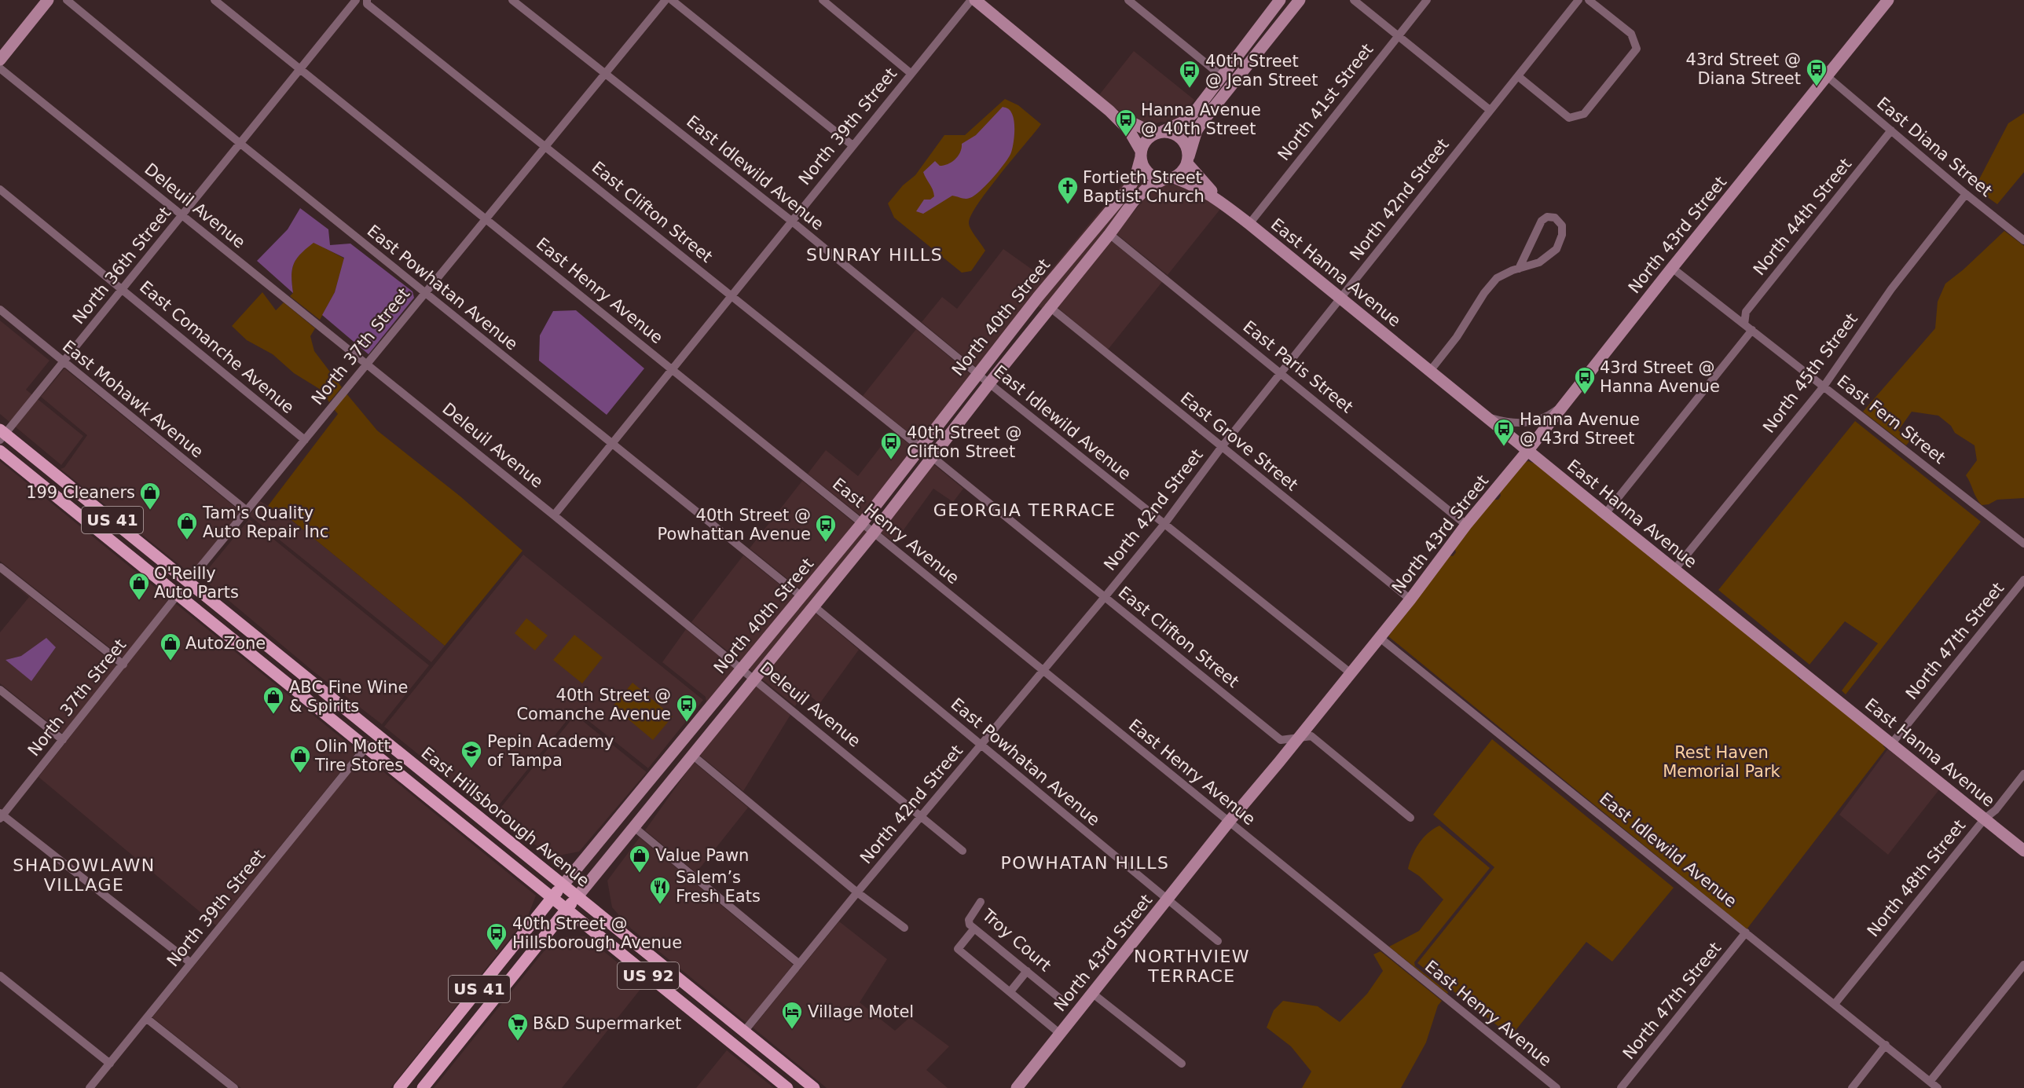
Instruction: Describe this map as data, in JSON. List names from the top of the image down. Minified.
{"streets":{"main road":["North 40th Street","US 41","East Hillsborough Avenue","US 92"],"street":["North 41st Street","North 39th Street","East Diana Street","East Idlewild Avenue","North 42nd Street","Deleuil Avenue","East Clifton Street","North 44th Street","North 43rd Street","North 36th Street","East Hanna Avenue","East Powhatan Avenue","East Henry Avenue","North 37th Street","East Comanche Avenue","East Paris Street","North 45th Street","East Mohawk Avenue","East Fern Street","East Grove Street","North 47th Street","North 48th Street","Troy Court"]},"crossings":[["North 41st Street","East Hanna Avenue"],["North 39th Street","East Idlewild Avenue"],["North 39th Street","Deleuil Avenue"],["North 39th Street","East Clifton Street"],["North 39th Street","East Powhatan Avenue"],["North 39th Street","East Henry Avenue"],["North 39th Street","East Hillsborough Avenue"],["East Diana Street","North 44th Street"],["East Diana Street","North 43rd Street"],["East Diana Street","North 45th Street"],["East Idlewild Avenue","North 42nd Street"],["East Idlewild Avenue","North 43rd Street"],["East Idlewild Avenue","North 40th Street"],["East Idlewild Avenue","North 37th Street"],["East Idlewild Avenue","North 47th Street"],["East Idlewild Avenue","North 48th Street"],["North 42nd Street","Deleuil Avenue"],["North 42nd Street","East Clifton Street"],["North 42nd Street","East Hanna Avenue"],["North 42nd Street","East Powhatan Avenue"],["North 42nd Street","East Henry Avenue"],["North 42nd Street","East Paris Street"],["North 42nd Street","East Grove Street"],["North 42nd Street","East Hillsborough Avenue"],["Deleuil Avenue","North 36th Street"],["Deleuil Avenue","North 40th Street"],["Deleuil Avenue","North 37th Street"],["East Clifton Street","North 43rd Street"],["East Clifton Street","North 40th Street"],["East Clifton Street","North 37th Street"],["North 44th Street","East Fern Street"],["North 43rd Street","East Hanna Avenue"],["North 43rd Street","East Powhatan Avenue"],["North 43rd Street","East Henry Avenue"],["North 43rd Street","East Paris Street"],["North 43rd Street","East Fern Street"],["North 43rd Street","East Grove Street"],["North 36th Street","East Powhatan Avenue"],["North 36th Street","East Henry Avenue"],["North 36th Street","East Comanche Avenue"],["North 36th Street","East Mohawk Avenue"],["North 36th Street","East Hillsborough Avenue"],["East Hanna Avenue","North 40th Street"],["East Hanna Avenue","North 45th Street"],["East Hanna Avenue","North 47th Street"],["East Hanna Avenue","North 48th Street"],["East Powhatan Avenue","North 40th Street"],["East Powhatan Avenue","North 37th Street"],["East Henry Avenue","North 40th Street"],["East Henry Avenue","North 37th Street"],["North 40th Street","East Paris Street"],["North 40th Street","East Grove Street"],["North 40th Street","East Hillsborough Avenue"],["North 37th Street","East Comanche Avenue"],["North 37th Street","East Mohawk Avenue"],["North 37th Street","East Hillsborough Avenue"],["North 45th Street","East Fern Street"]],"districts":["SUNRAY HILLS","GEORGIA TERRACE","POWHATAN HILLS","SHADOWLAWN VILLAGE","NORTHVIEW TERRACE"],"parks":["Rest Haven Memorial Park"],"places":{"bus stop":["43rd Street @ Diana Street","40th Street @ Jean Street","Hanna Avenue @ 40th Street","43rd Street @ Hanna Avenue","Hanna Avenue @ 43rd Street","40th Street @ Clifton Street","40th Street @ Powhattan Avenue","40th Street @ Comanche Avenue","40th Street @ Hillsborough Avenue"],"church":["Fortieth Street Baptist Church"],"shop":["199 Cleaners","Tam's Quality Auto Repair Inc","O'Reilly Auto Parts","AutoZone","ABC Fine Wine & Spirits","Olin Mott Tire Stores","Value Pawn"],"school or university":["Pepin Academy of Tampa"],"restaurant":["Salem’s Fresh Eats"],"hotel":["Village Motel"],"supermarket":["B&D Supermarket"]}}
